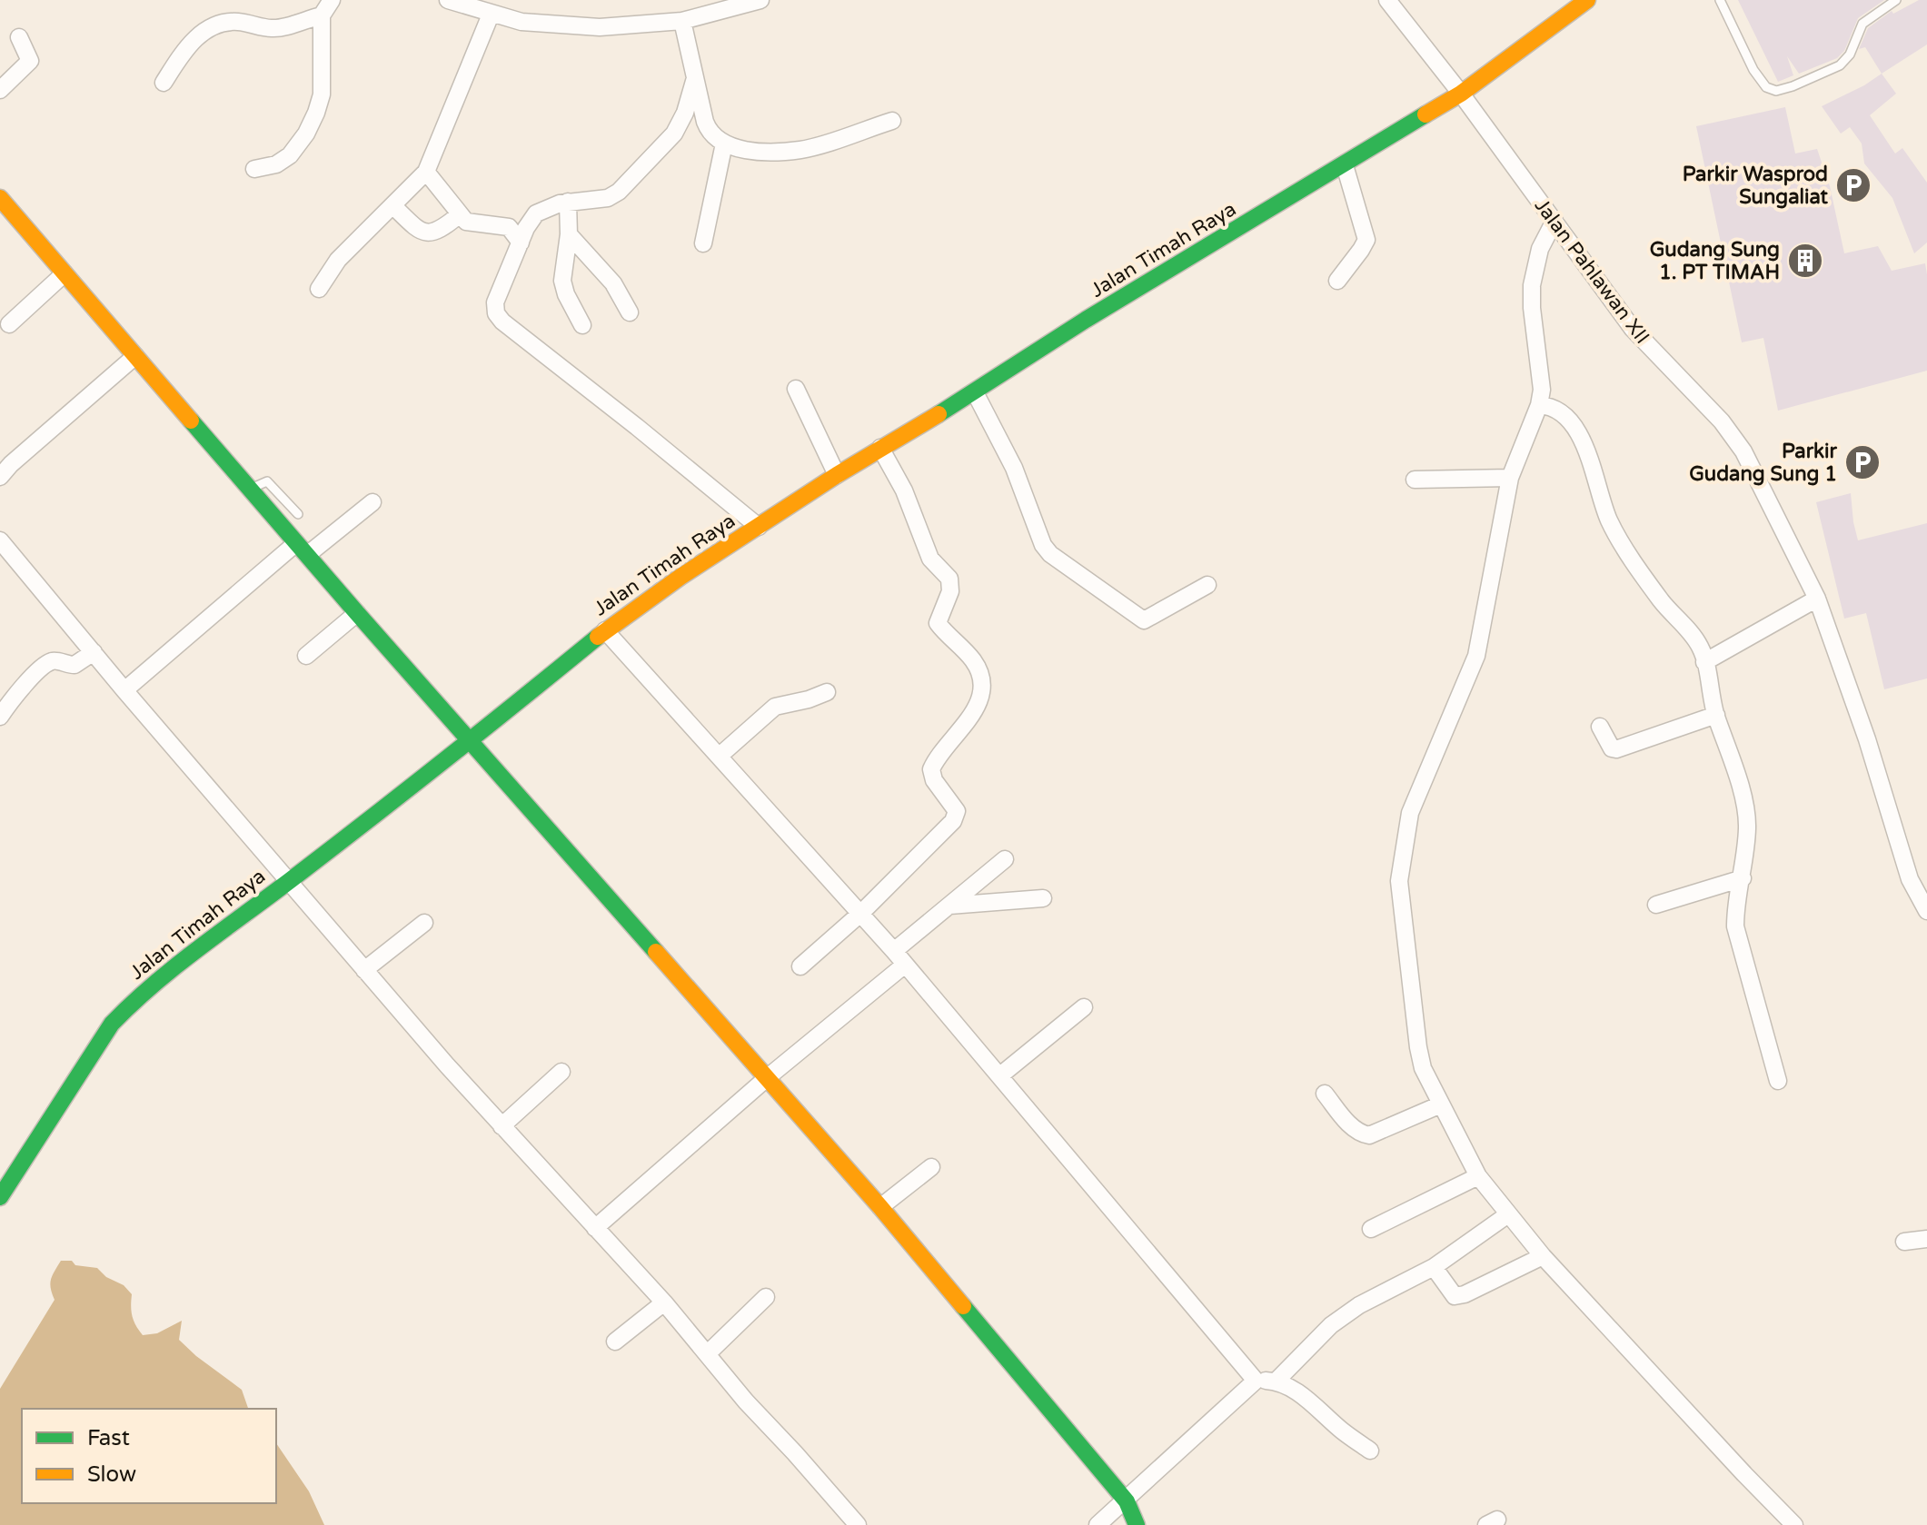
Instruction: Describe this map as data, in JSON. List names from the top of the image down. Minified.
{"streets":{"street":["Jalan Timah Raya","Jalan Pahlawan XII"]},"crossings":[["Jalan Timah Raya","Jalan Pahlawan XII"]],"places":{"parking":["Parkir Wasprod Sungaliat","Parkir Gudang Sung 1"],"building":["Gudang Sung 1. PT TIMAH"]},"legend":["Fast","Slow"]}
